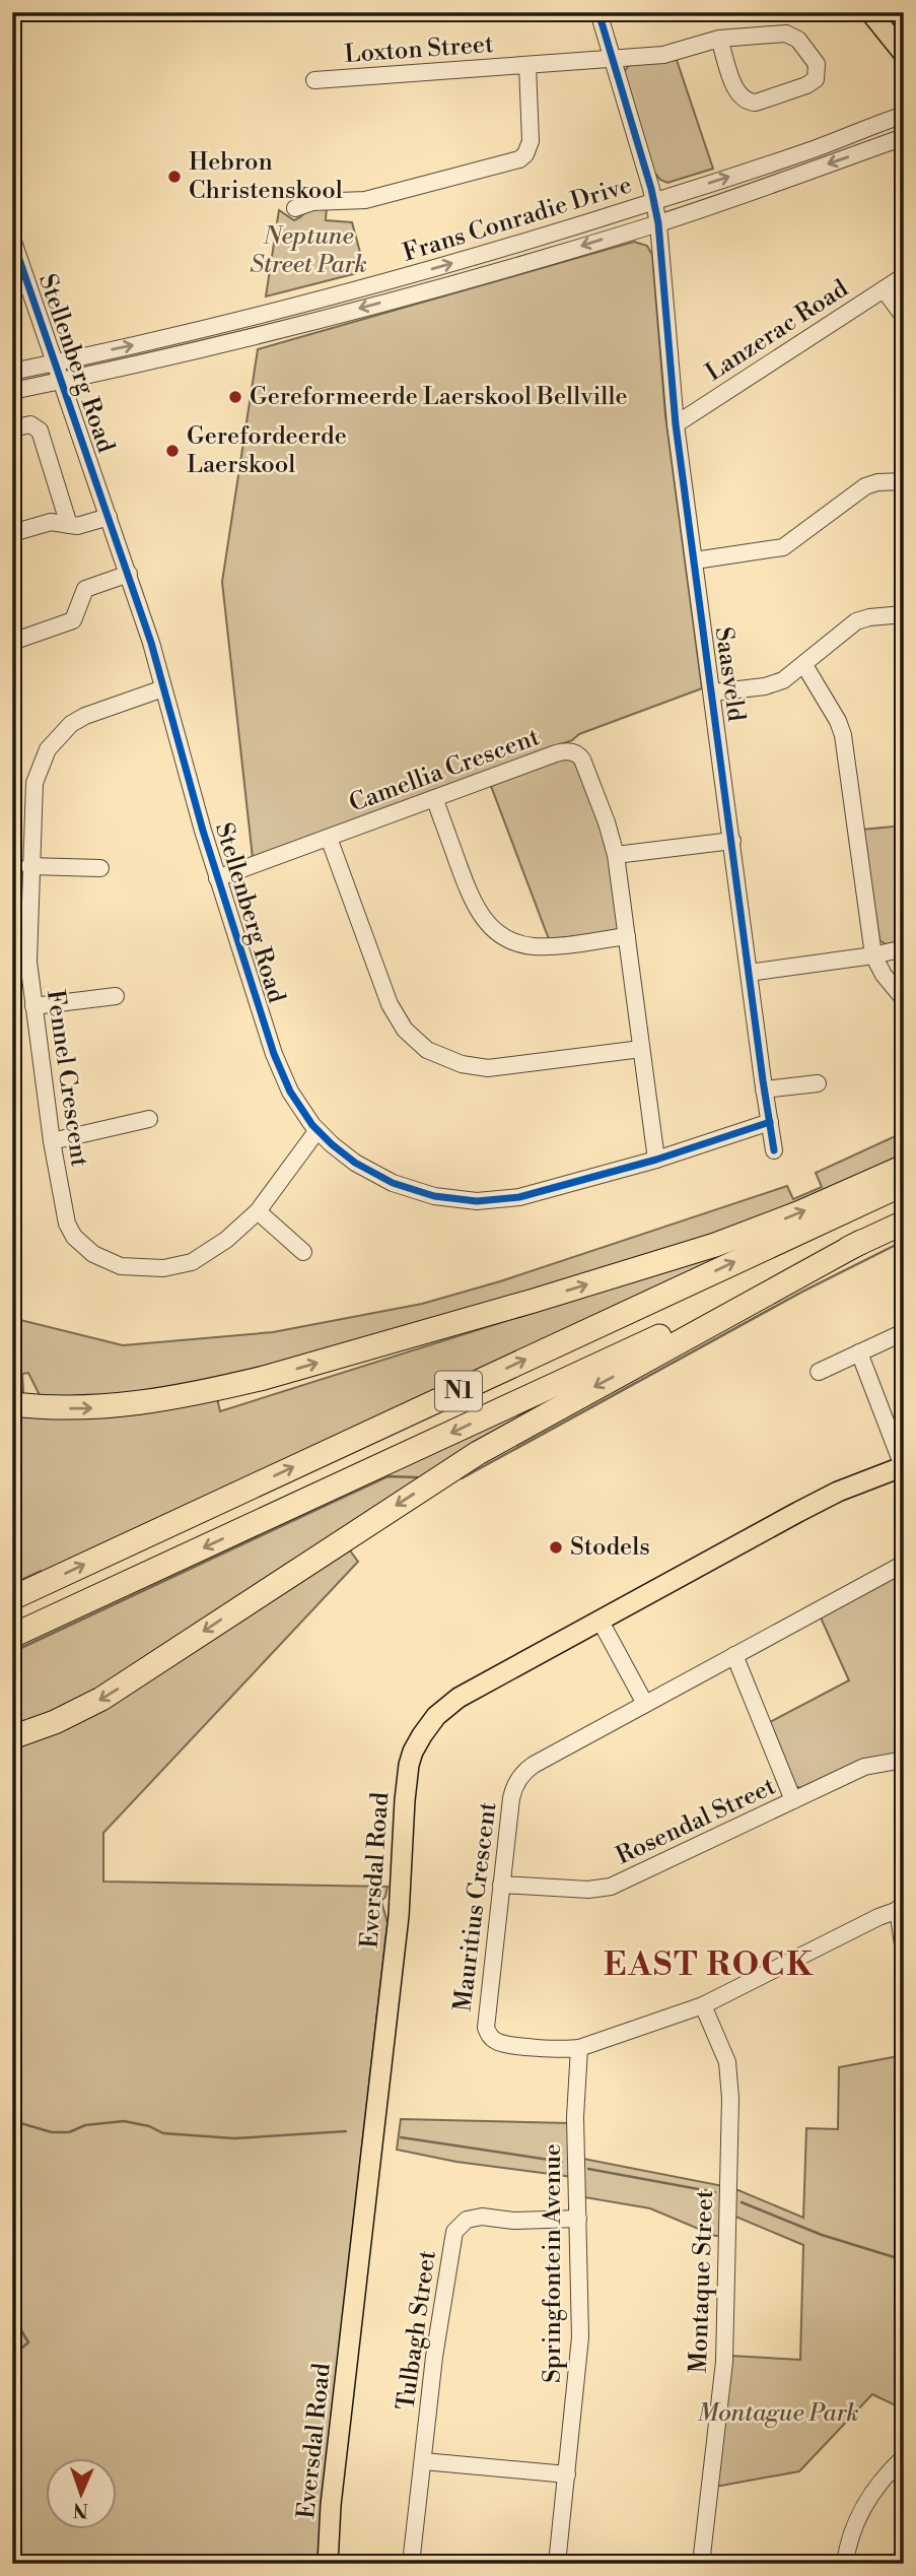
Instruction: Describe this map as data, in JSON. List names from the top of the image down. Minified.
{"streets":{"highway":["N1"],"main road":["Eversdal Road"],"street":["Loxton Street","Frans Conradie Drive","Lanzerac Road","Stellenberg Road","Saasveld","Camellia Crescent","Fennel Crescent","Rosendal Street","Mauritius Crescent","Springfontein Avenue","Montaque Street","Tulbagh Street"]},"crossings":[["Loxton Street","Saasveld"],["Frans Conradie Drive","Stellenberg Road"],["Frans Conradie Drive","Saasveld"],["Lanzerac Road","Saasveld"],["Stellenberg Road","Saasveld"],["Stellenberg Road","Camellia Crescent"],["Stellenberg Road","Fennel Crescent"],["Rosendal Street","Mauritius Crescent"],["Mauritius Crescent","Springfontein Avenue"],["Mauritius Crescent","Montaque Street"],["Springfontein Avenue","Tulbagh Street"]],"districts":["EAST ROCK"],"parks":["Neptune Street Park","Montague Park"],"places":["Hebron Christenskool","Gereformeerde Laerskool Bellville","Gerefordeerde Laerskool","Stodels"],"north":"bottom"}
